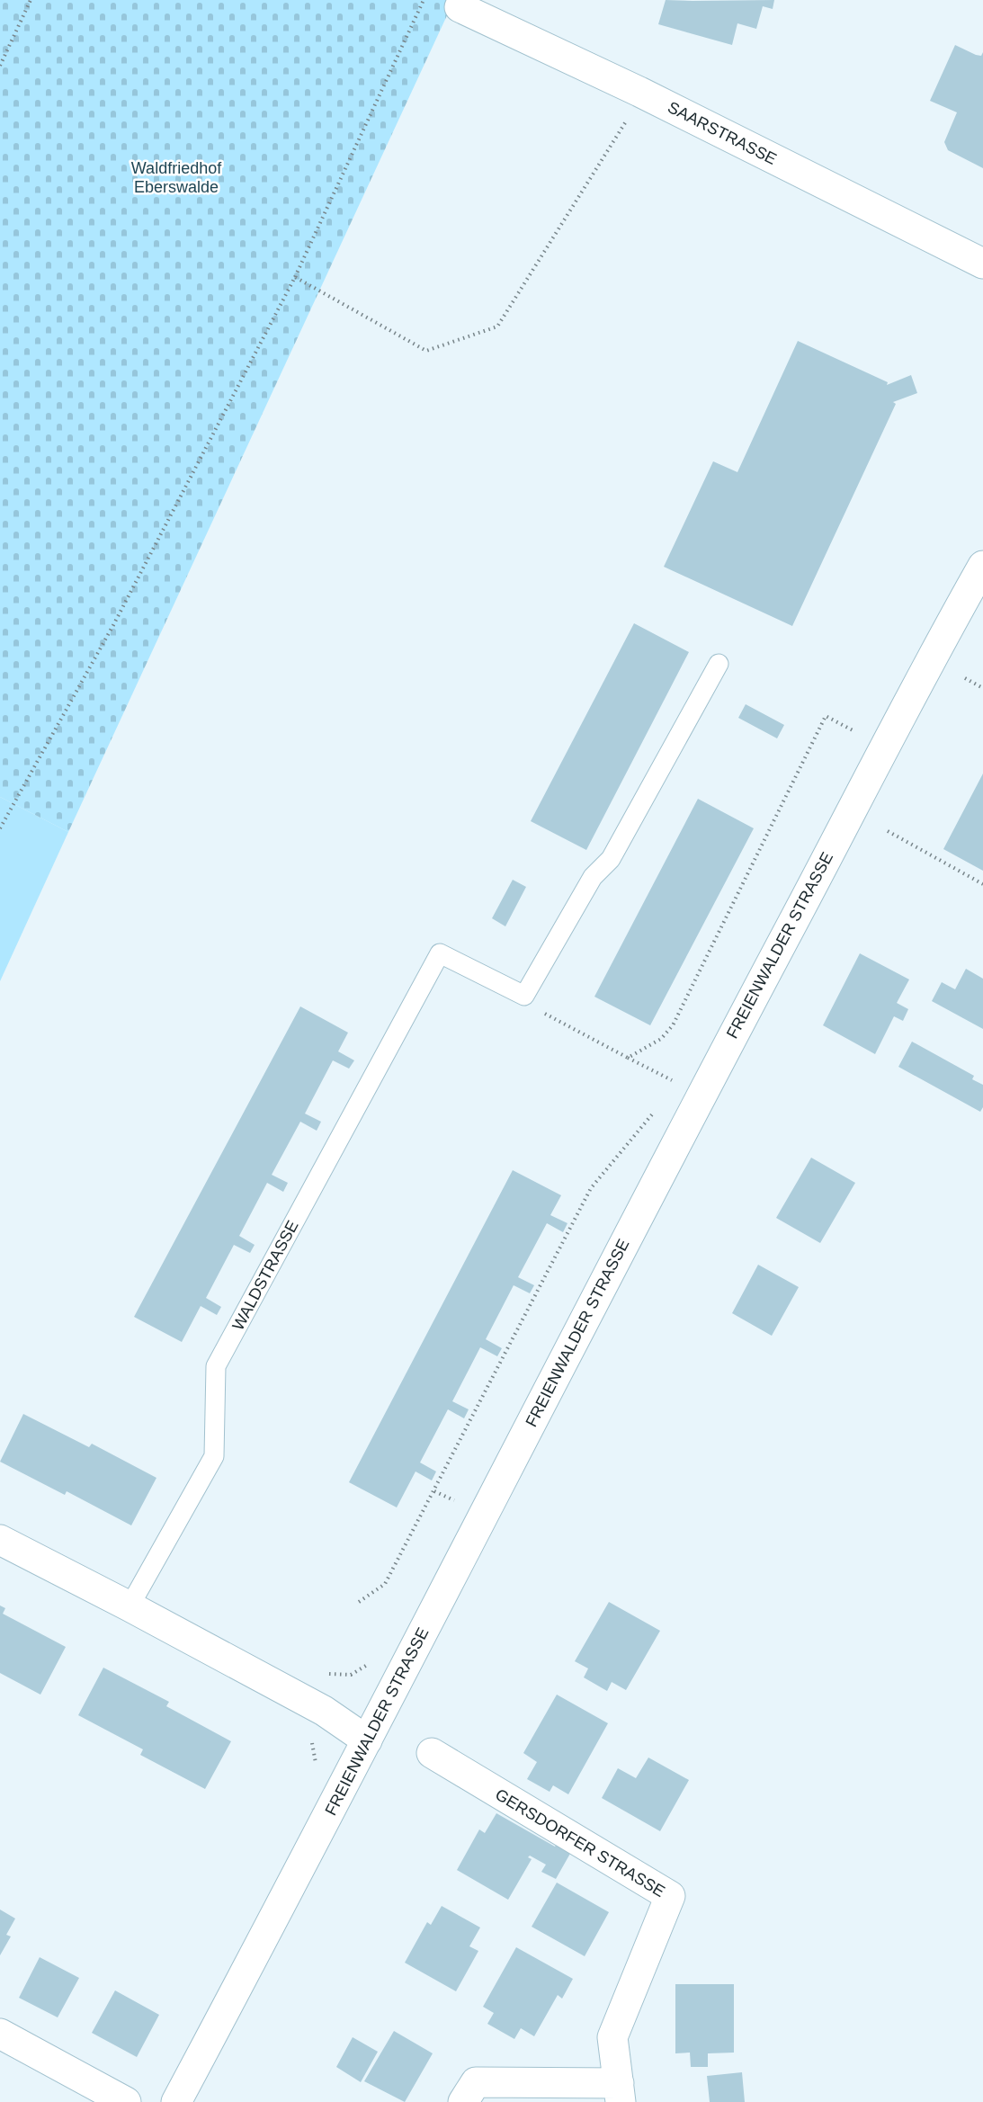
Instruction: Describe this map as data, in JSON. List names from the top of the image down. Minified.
{"streets":{"street":["SAARSTRASSE","FREIENWALDER STRASSE","GERSDORFER STRASSE"],"lane":["WALDSTRASSE"]},"parks":["Waldfriedhof Eberswalde"]}
